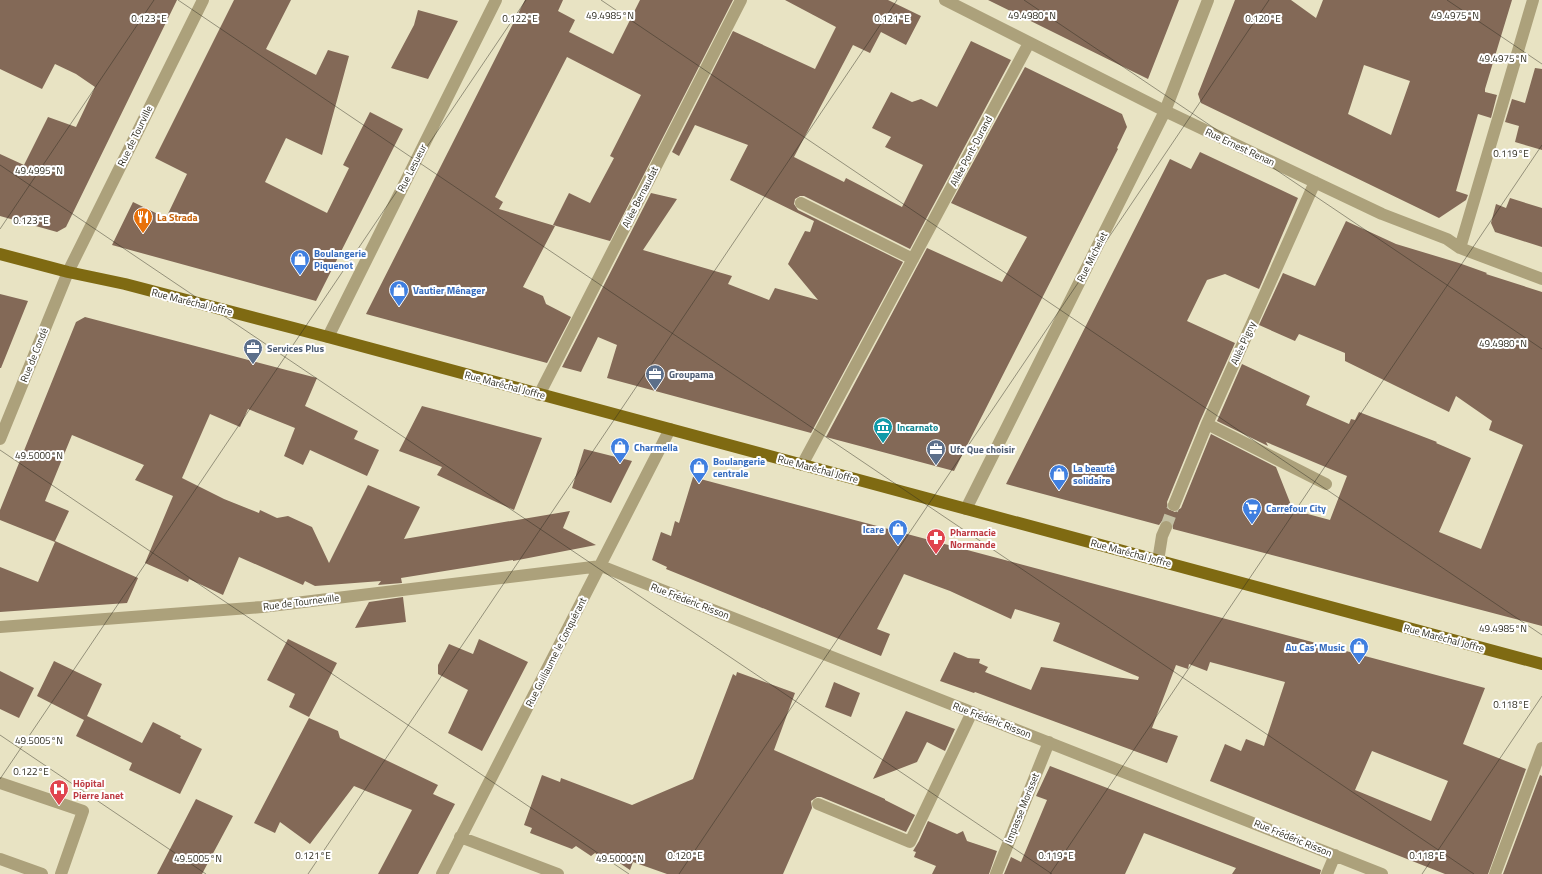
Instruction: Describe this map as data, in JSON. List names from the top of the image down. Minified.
{"streets":{"main road":["Rue Maréchal Joffre"],"street":["Rue de Tourville","Rue Ernest Renan","Allée Pont-Durand","Rue Lesueur","Allée Bernaudat","Rue Michelet","Allée Pigny","Rue de Condé","Rue Frédéric Risson","Rue de Tourneville","Rue Guillaume le Conquérant","Impasse Morisset"]},"crossings":[["Rue de Tourville","Rue Maréchal Joffre"],["Rue de Tourville","Rue de Condé"],["Rue Ernest Renan","Allée Pont-Durand"],["Rue Ernest Renan","Rue Michelet"],["Rue Ernest Renan","Allée Pigny"],["Allée Pont-Durand","Rue Maréchal Joffre"],["Rue Lesueur","Rue Maréchal Joffre"],["Allée Bernaudat","Rue Maréchal Joffre"],["Rue Michelet","Rue Maréchal Joffre"],["Rue Maréchal Joffre","Rue de Condé"],["Rue Maréchal Joffre","Rue Guillaume le Conquérant"],["Rue Frédéric Risson","Rue de Tourneville"],["Rue Frédéric Risson","Rue Guillaume le Conquérant"],["Rue Frédéric Risson","Impasse Morisset"],["Rue de Tourneville","Rue Guillaume le Conquérant"]],"places":{"restaurant":["La Strada"],"shop":["Boulangerie Piquenot","Vautier Ménager","Charmella","Boulangerie centrale","La beauté solidaire","Icare","Au Cas' Music"],"office":["Services Plus","Groupama","Ufc Que choisir"],"museum":["Incarnato"],"supermarket":["Carrefour City"],"pharmacy":["Pharmacie Normande"],"hospital":["Hôpital Pierre Janet"]},"coordinates":["49.4985°N","49.4980°N","49.4975°N","0.123°E","0.122°E","0.121°E","0.120°E","0.119°E","49.4995°N","49.5000°N","0.118°E","49.5005°N"]}
